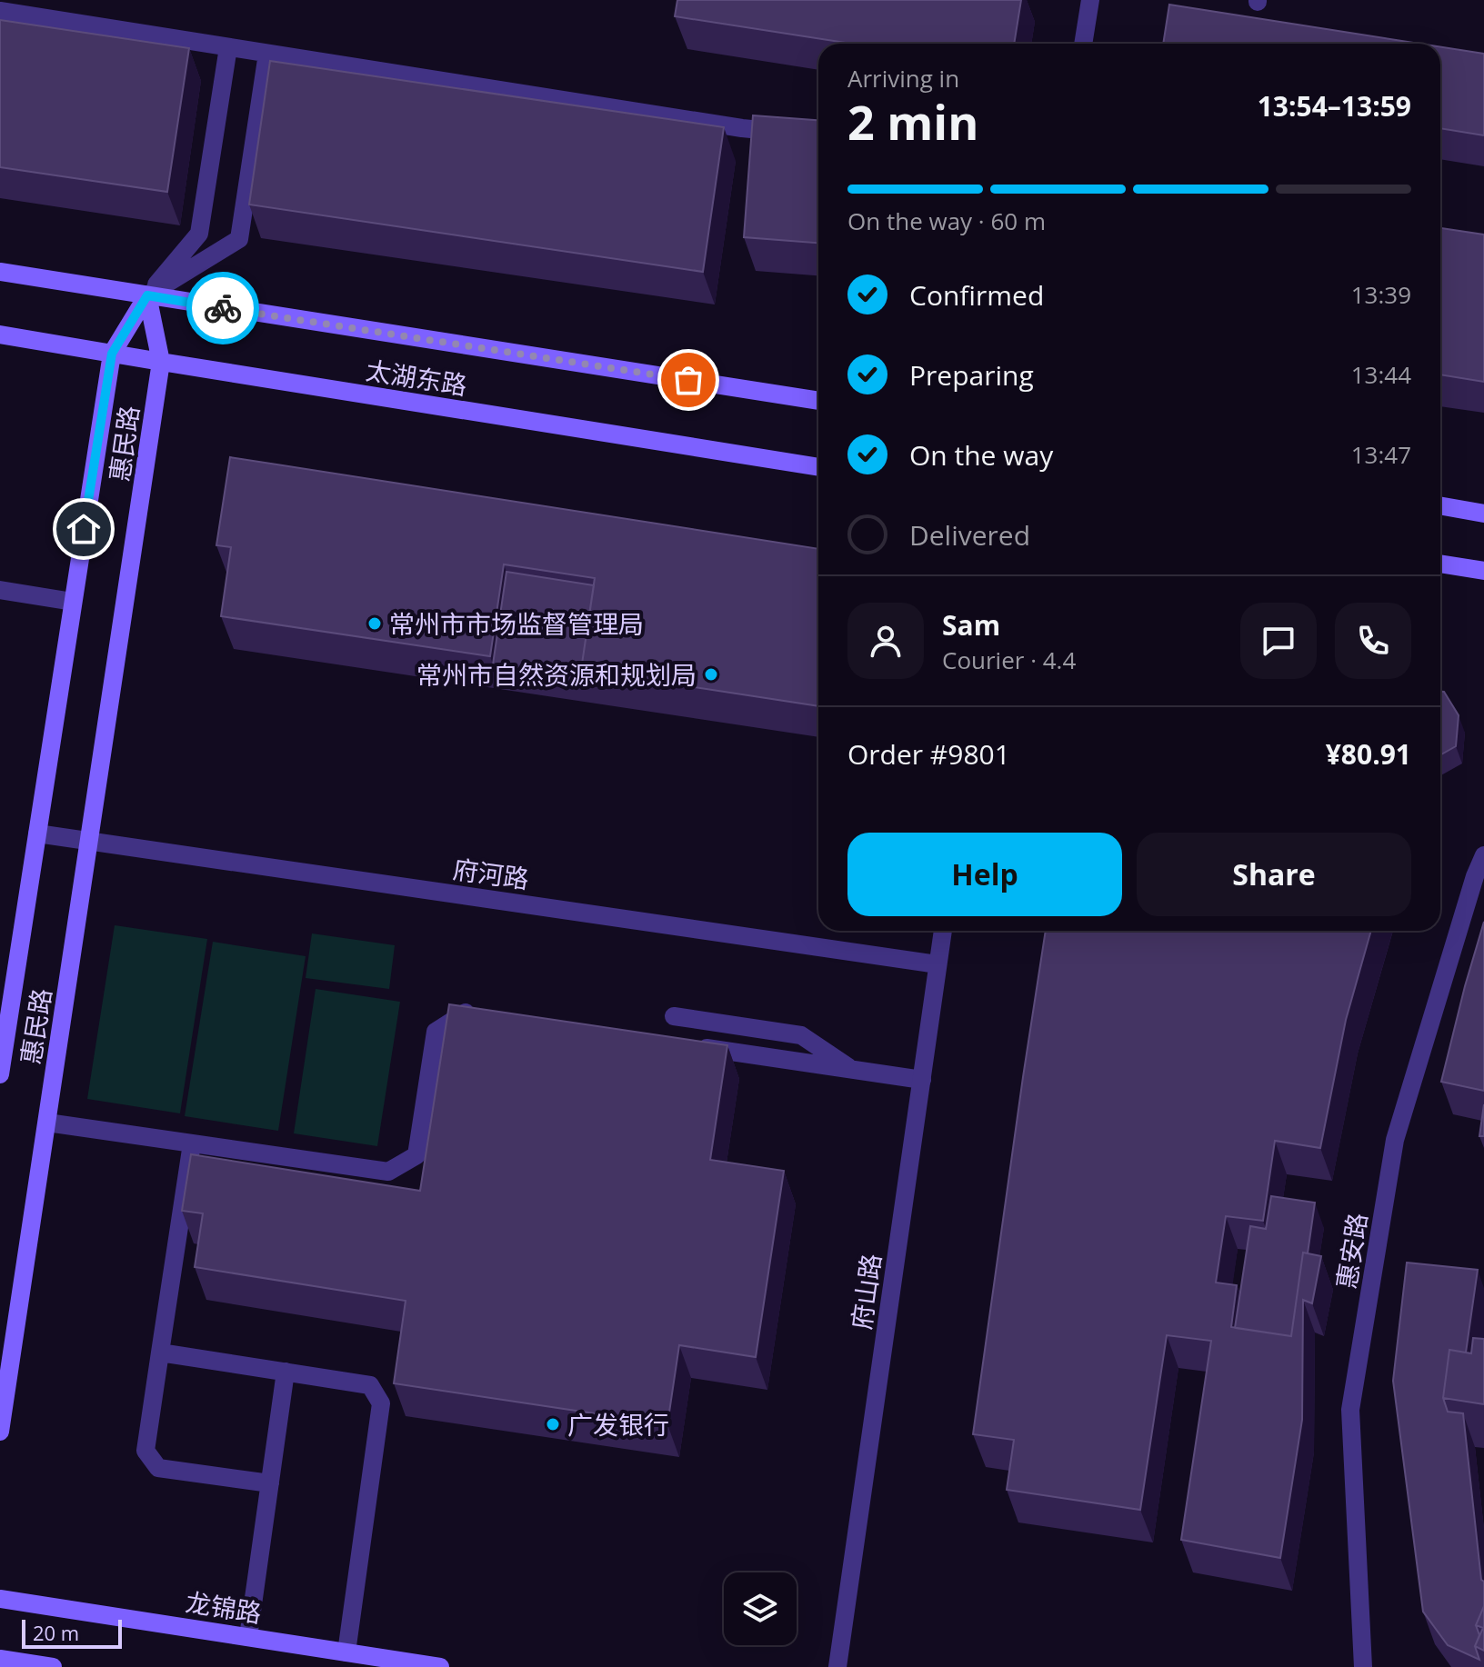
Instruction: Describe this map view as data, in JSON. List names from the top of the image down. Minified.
{"streets":{"main road":["太湖东路","惠民路","龙锦路"],"street":["府河路","惠安路","府山路"]},"crossings":[["太湖东路","惠民路"],["惠民路","府河路"],["府河路","府山路"]],"places":["常州市市场监督管理局","常州市自然资源和规划局","广发银行"],"scale_bar":"20 m","page":{"heading":["2 min","Arriving in","13:54–13:59"],"panel":["Sam","Courier · 4.4","Order #9801","¥80.91"],"bar":"On the way · 60 m","list":[["Confirmed","13:39"],["Preparing","13:44"],["On the way","13:47"],"Delivered"],"buttons":["Help","Share"],"scale":"20 m"}}
